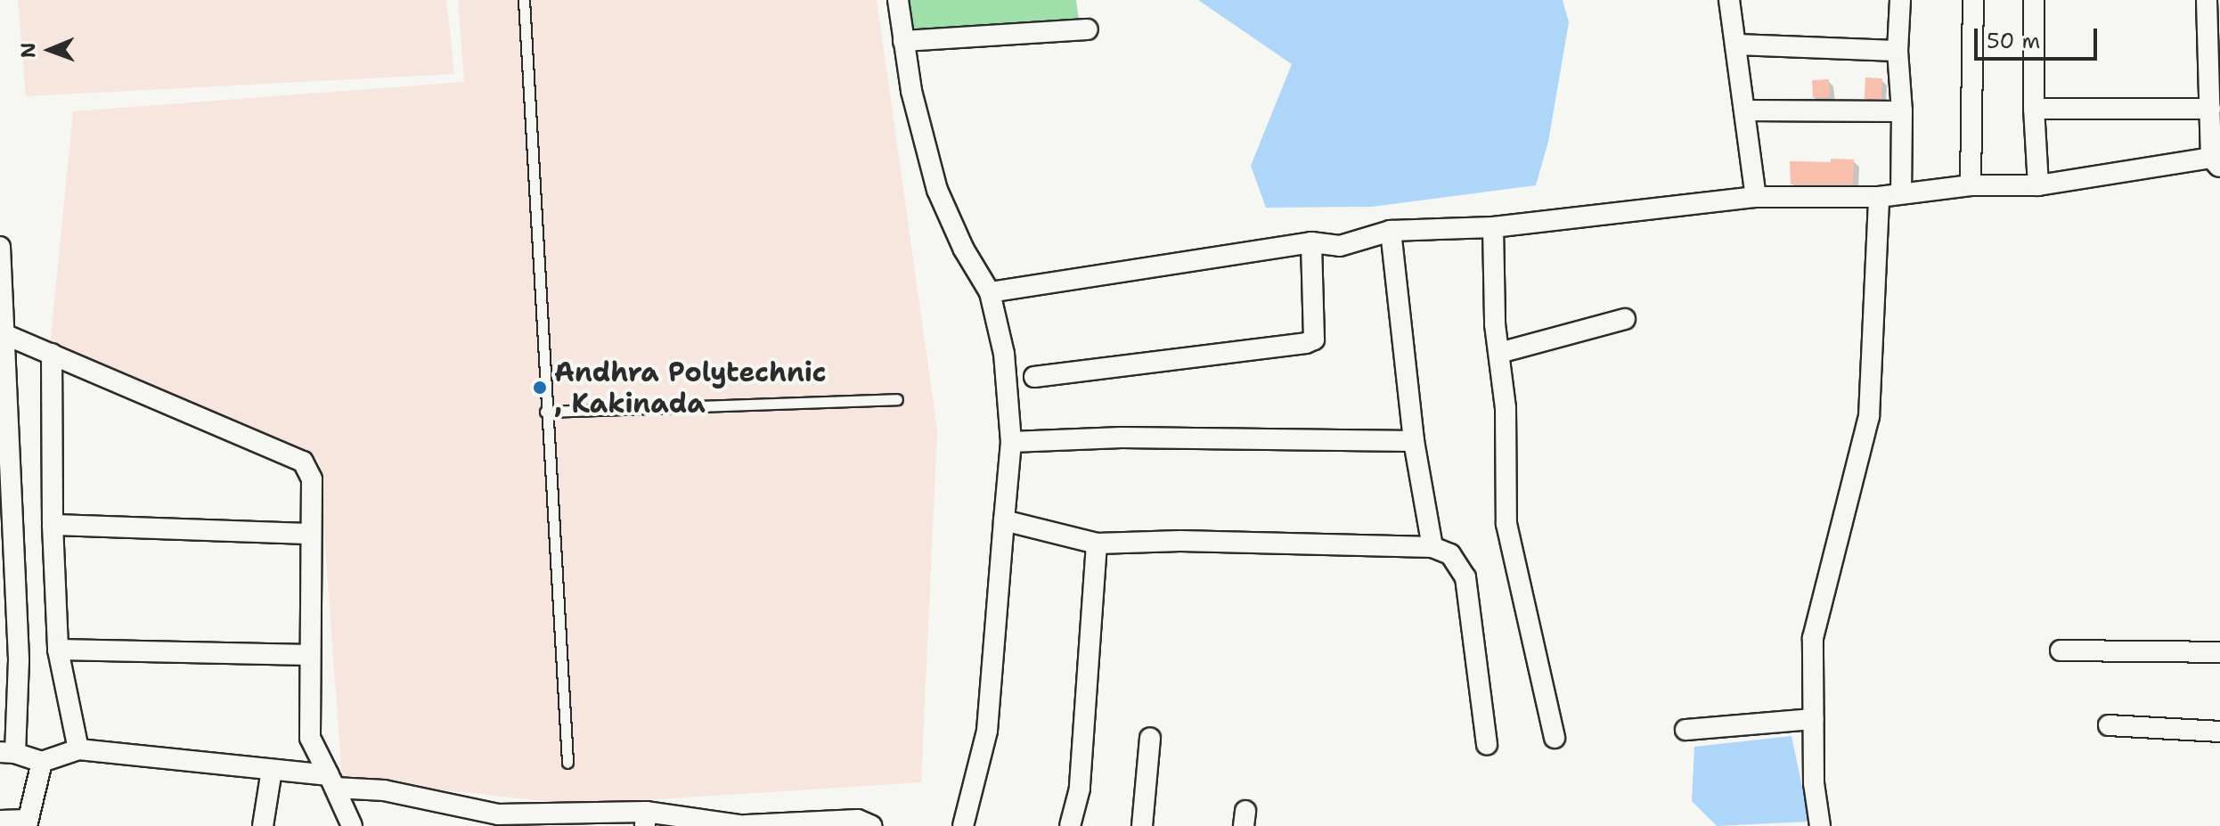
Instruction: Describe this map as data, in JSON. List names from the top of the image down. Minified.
{"places":["Andhra Polytechnic , Kakinada"],"scale_bar":"50 m","north":"left"}
